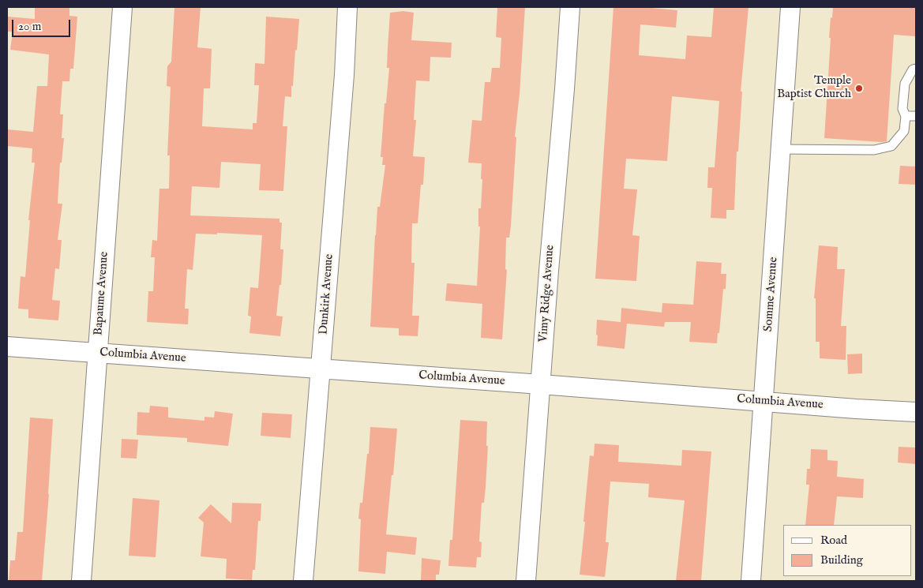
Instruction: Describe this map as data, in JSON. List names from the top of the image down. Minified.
{"streets":{"street":["Bapaume Avenue","Vimy Ridge Avenue","Dunkirk Avenue","Somme Avenue","Columbia Avenue"]},"crossings":[["Bapaume Avenue","Columbia Avenue"],["Vimy Ridge Avenue","Columbia Avenue"],["Dunkirk Avenue","Columbia Avenue"],["Somme Avenue","Columbia Avenue"]],"places":["Temple Baptist Church"],"legend":["Road","Building"],"scale_bar":"20 m"}
